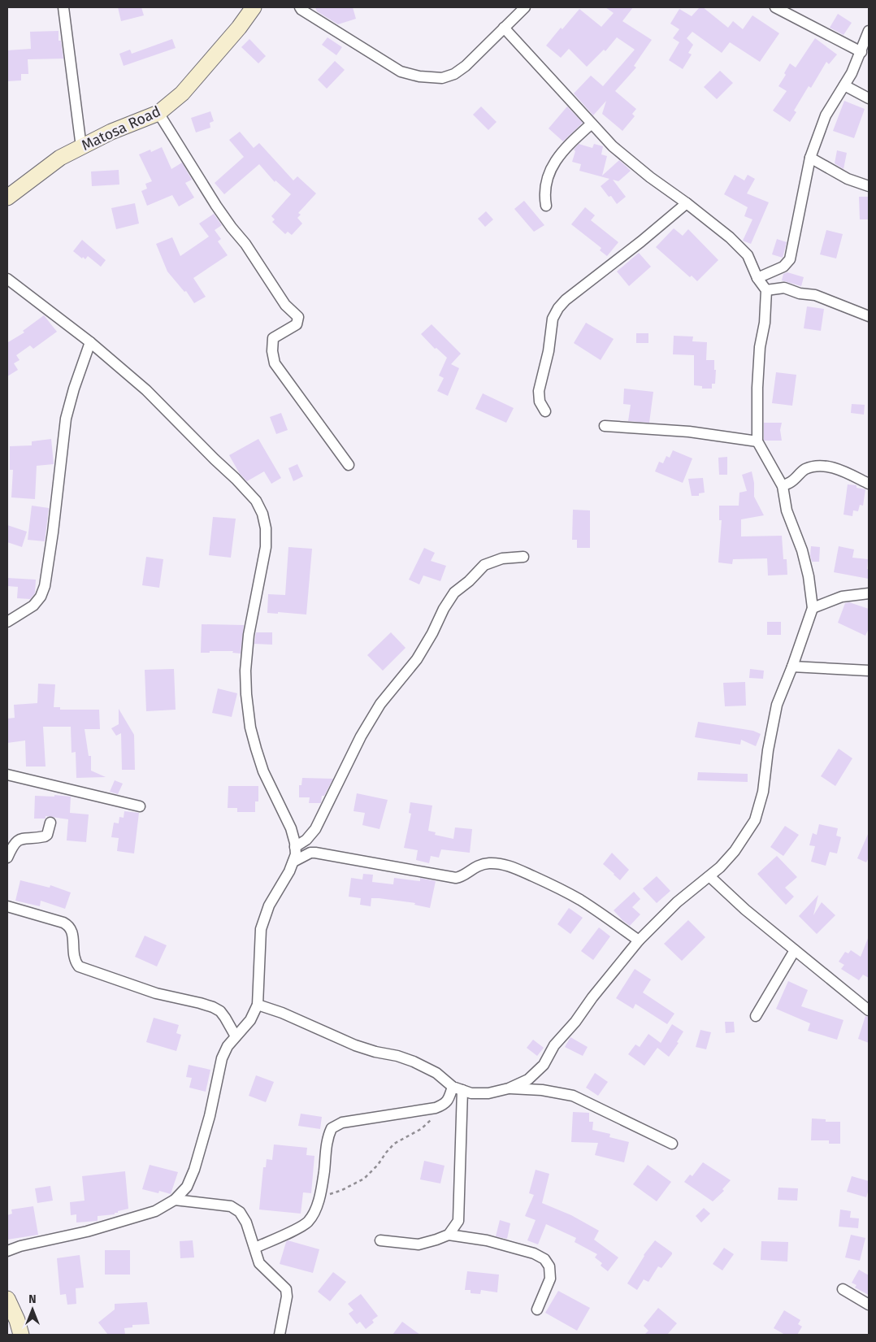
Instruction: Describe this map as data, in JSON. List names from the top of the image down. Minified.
{"streets":{"street":["Matosa Road"]},"north":"top"}
